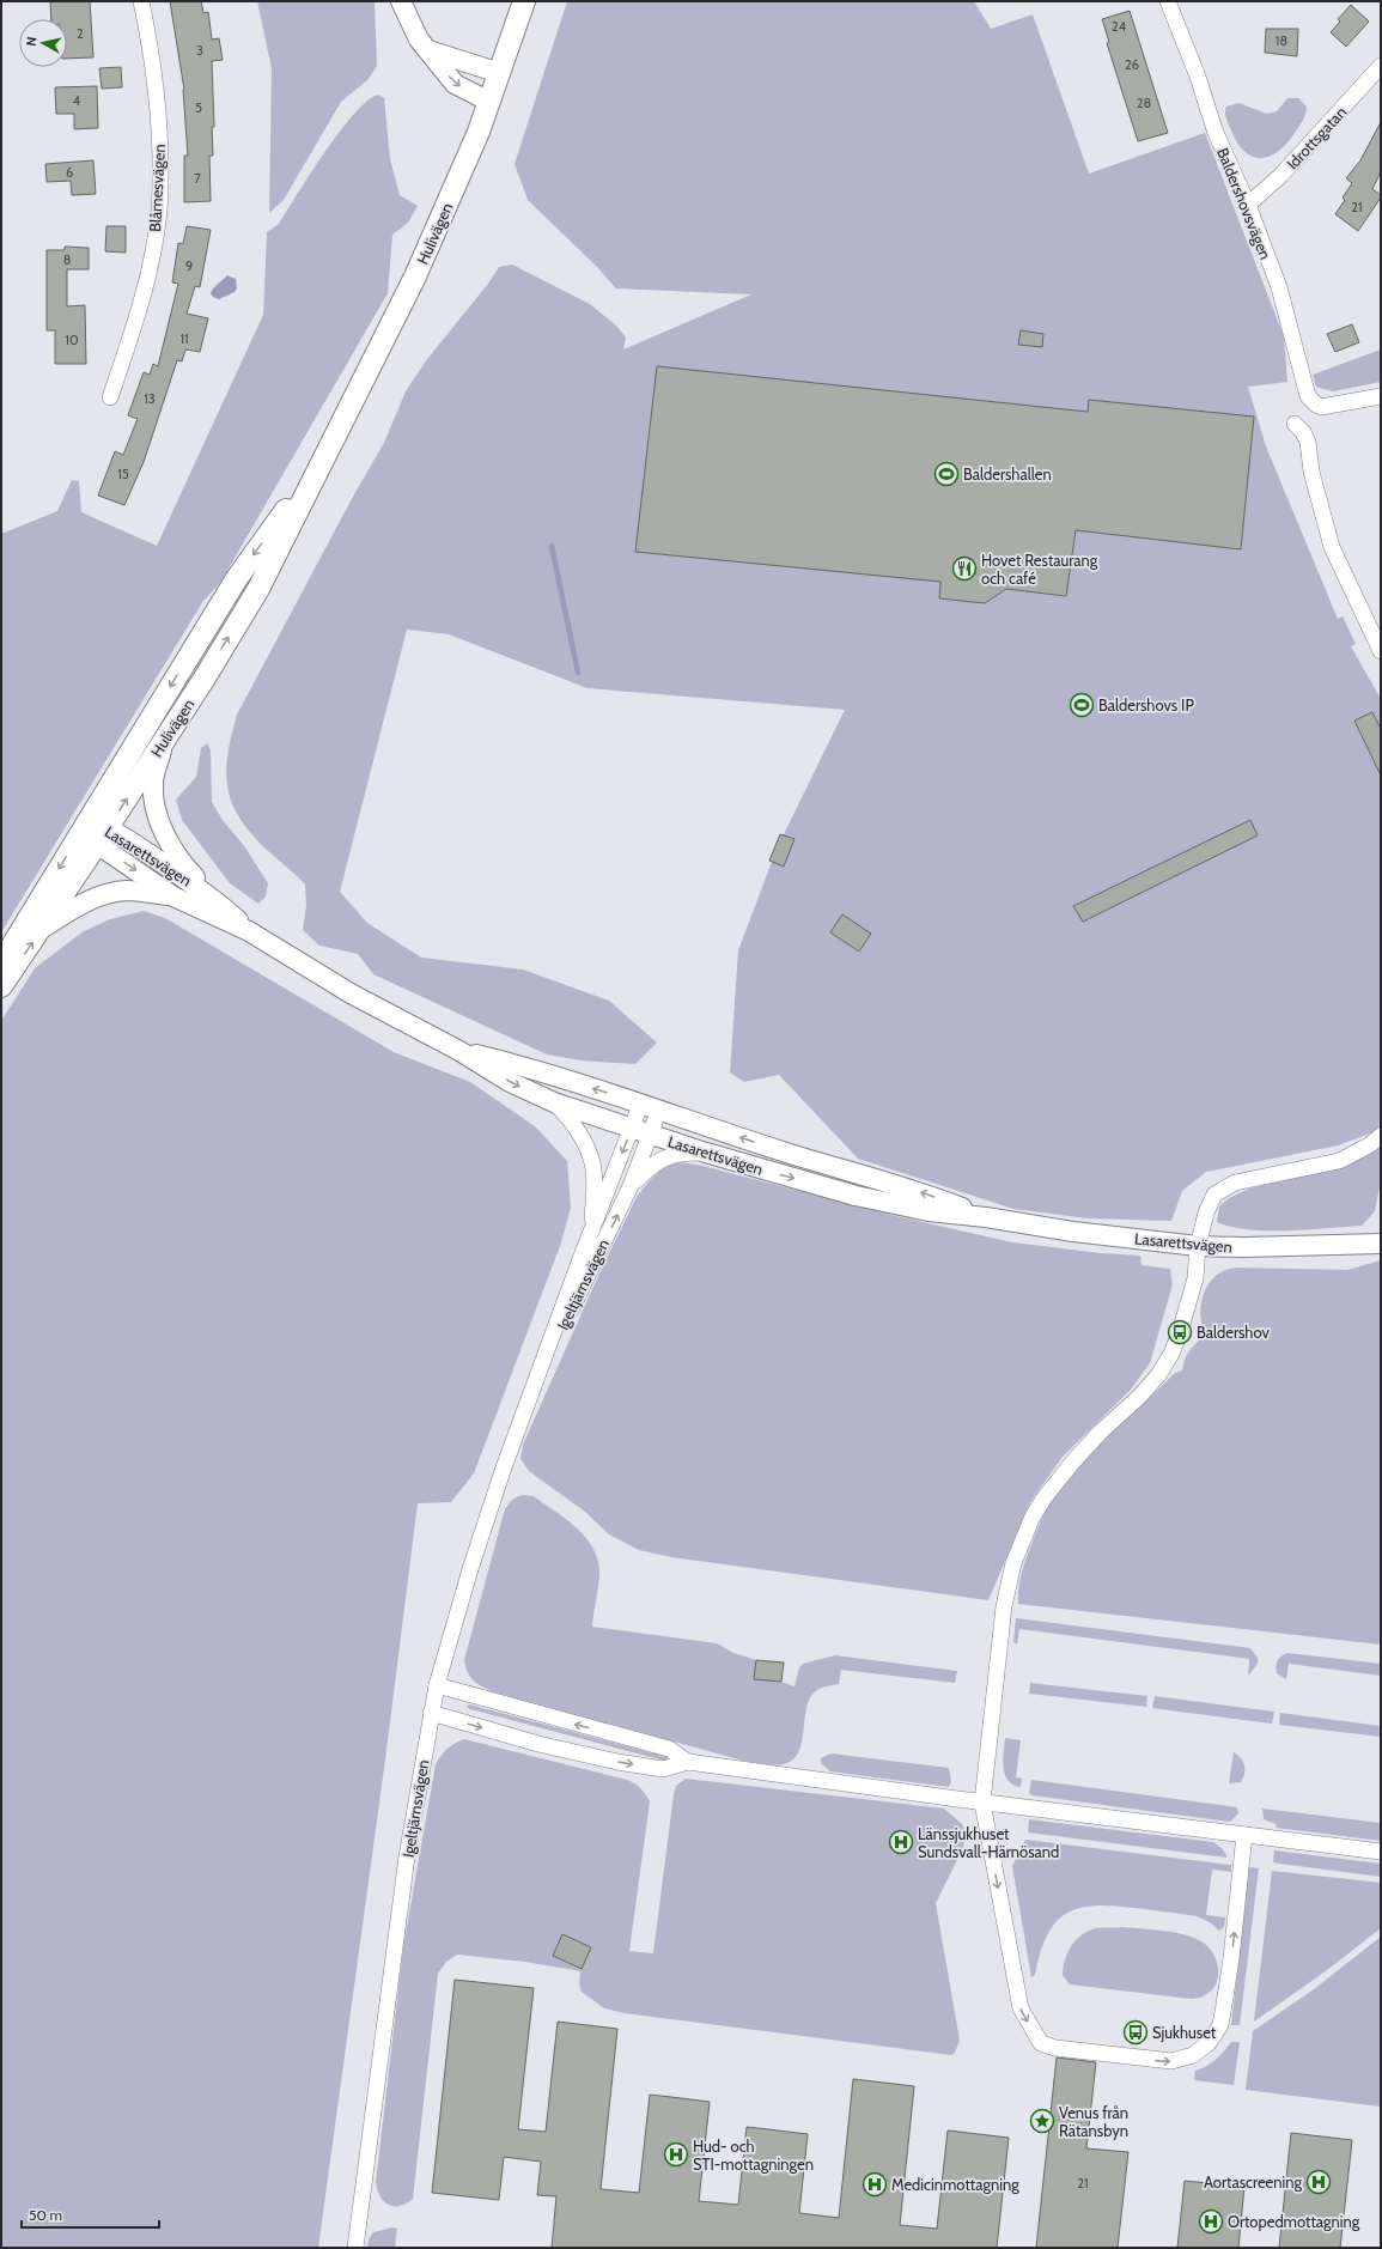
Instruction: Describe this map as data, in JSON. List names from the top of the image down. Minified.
{"streets":{"main road":["Hulivägen"],"street":["Idrottsgatan","Blåmesvägen","Baldershovsvägen","Lasarettsvägen","Igeltjärnsvägen"]},"crossings":[["Idrottsgatan","Baldershovsvägen"],["Hulivägen","Lasarettsvägen"],["Lasarettsvägen","Igeltjärnsvägen"]],"places":{"sports":["Baldershallen","Baldershovs IP"],"restaurant":["Hovet Restaurang och café"],"bus stop":["Baldershov","Sjukhuset"],"hospital":["Länssjukhuset Sundsvall-Härnösand","Hud- och STI-mottagningen","Aortascreening","Medicinmottagning","Ortopedmottagning"],"place":["Venus från Rätansbyn"]},"house_numbers":["24","2","18","3","26","4","28","5","6","7","21","8","9","11","10","13","15","21"],"scale_bar":"50 m","north":"left"}
